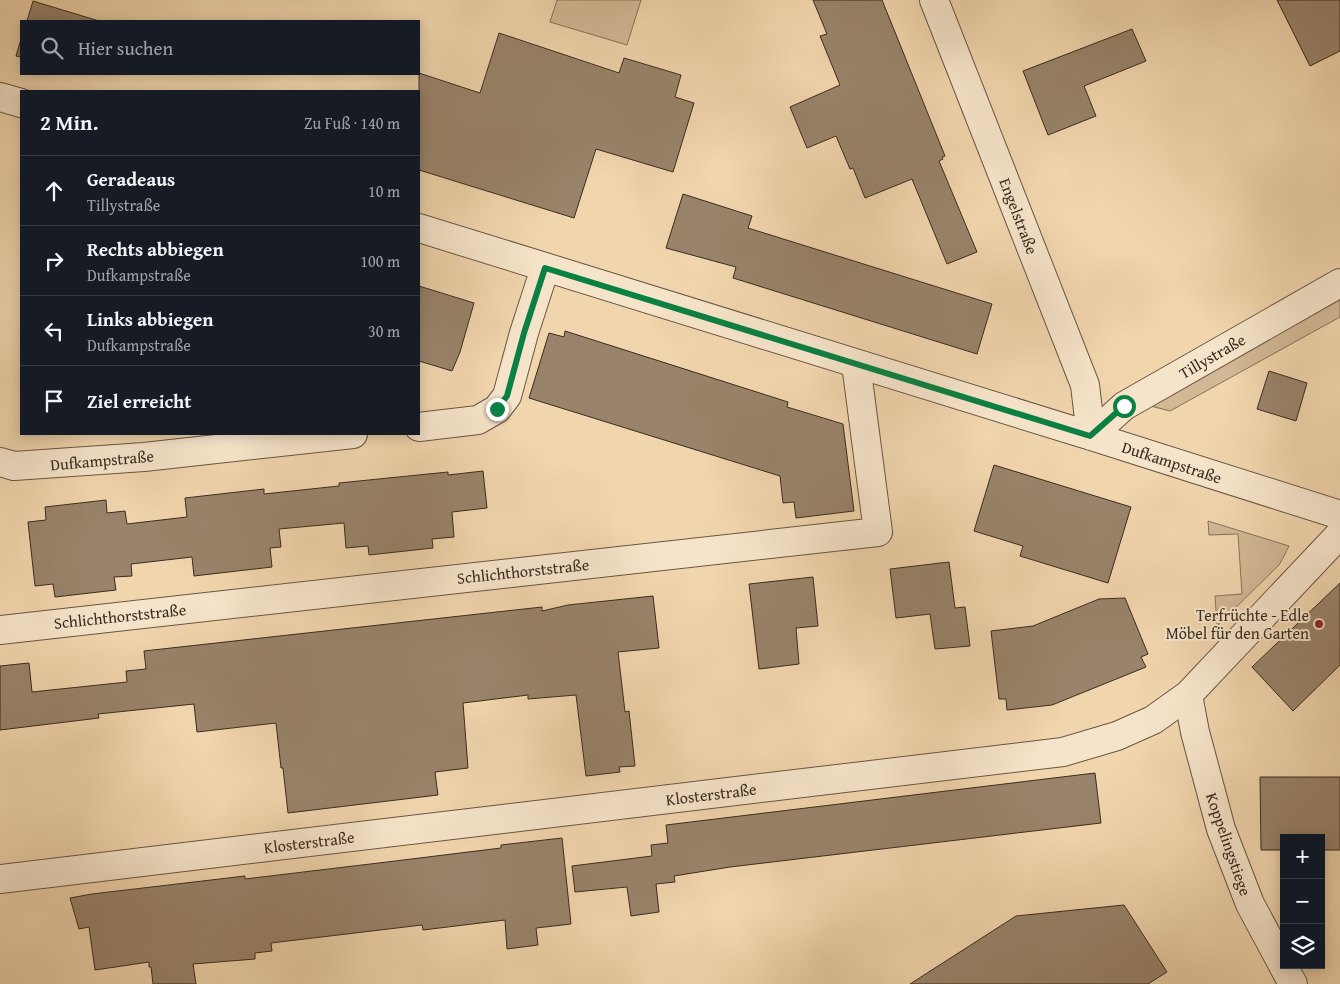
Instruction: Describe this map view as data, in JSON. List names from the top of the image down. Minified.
{"streets":{"street":["Engelstraße","Tillystraße","Dufkampstraße","Schlichthorststraße","Klosterstraße","Koppelingstiege"]},"crossings":[["Engelstraße","Tillystraße"],["Engelstraße","Dufkampstraße"],["Tillystraße","Dufkampstraße"],["Dufkampstraße","Schlichthorststraße"],["Klosterstraße","Koppelingstiege"]],"places":["Terfrüchte - Edle Möbel für den Garten"],"page":{"search":"Hier suchen","heading":["2 Min.","Zu Fuß · 140 m"],"list":[["Geradeaus","Tillystraße","10 m"],["Rechts abbiegen","Dufkampstraße","100 m"],["Links abbiegen","Dufkampstraße","30 m"],"Ziel erreicht"],"map_buttons":["+","−"]}}
